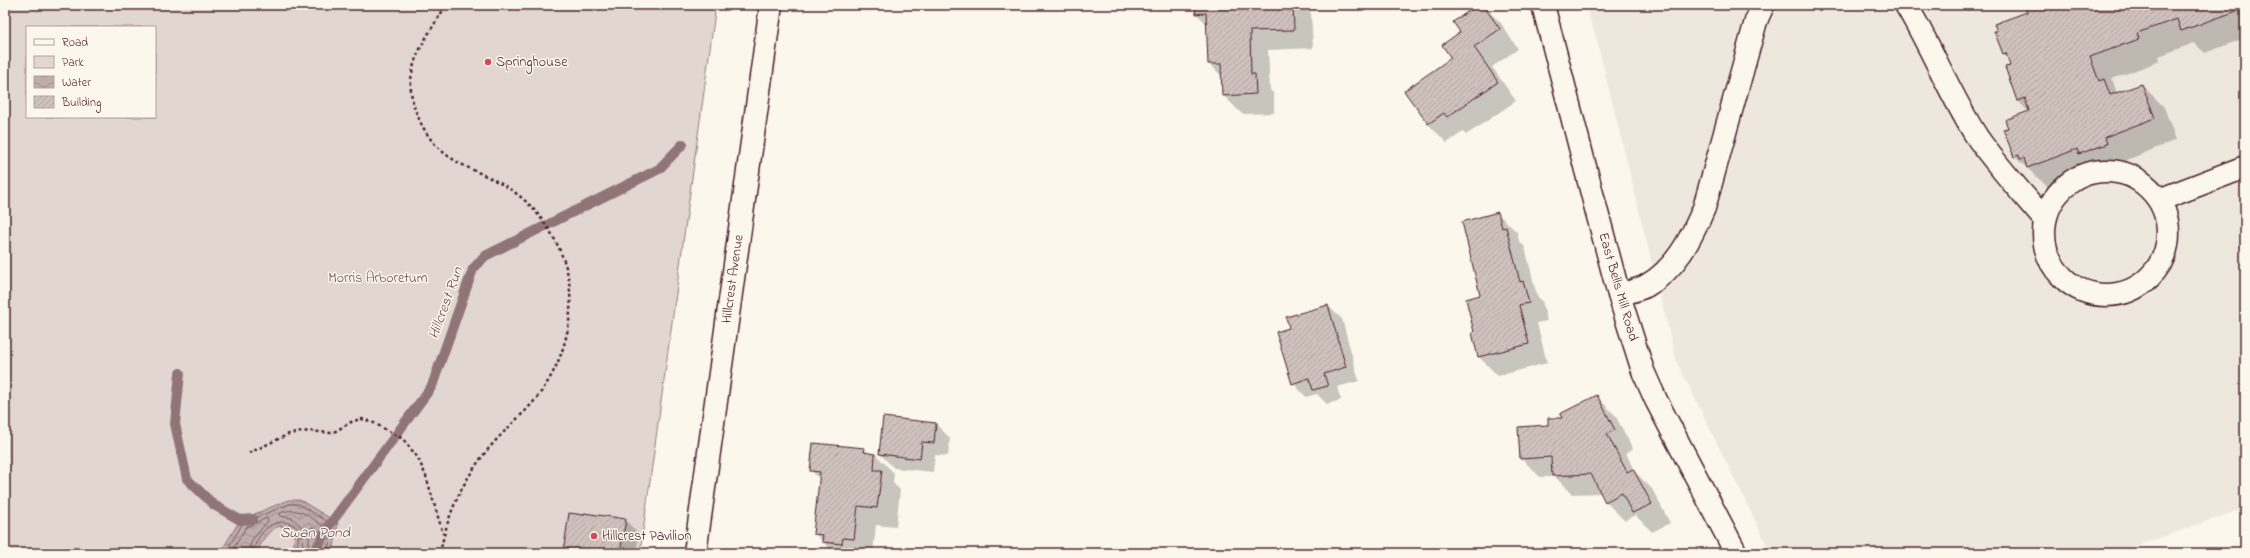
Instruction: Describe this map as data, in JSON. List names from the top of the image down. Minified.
{"streets":{"street":["Hillcrest Avenue","East Bells Mill Road"]},"water":["Hillcrest Run","Swan Pond"],"parks":["Morris Arboretum"],"places":["Springhouse","Hillcrest Pavilion"],"legend":["Road","Park","Water","Building"]}
